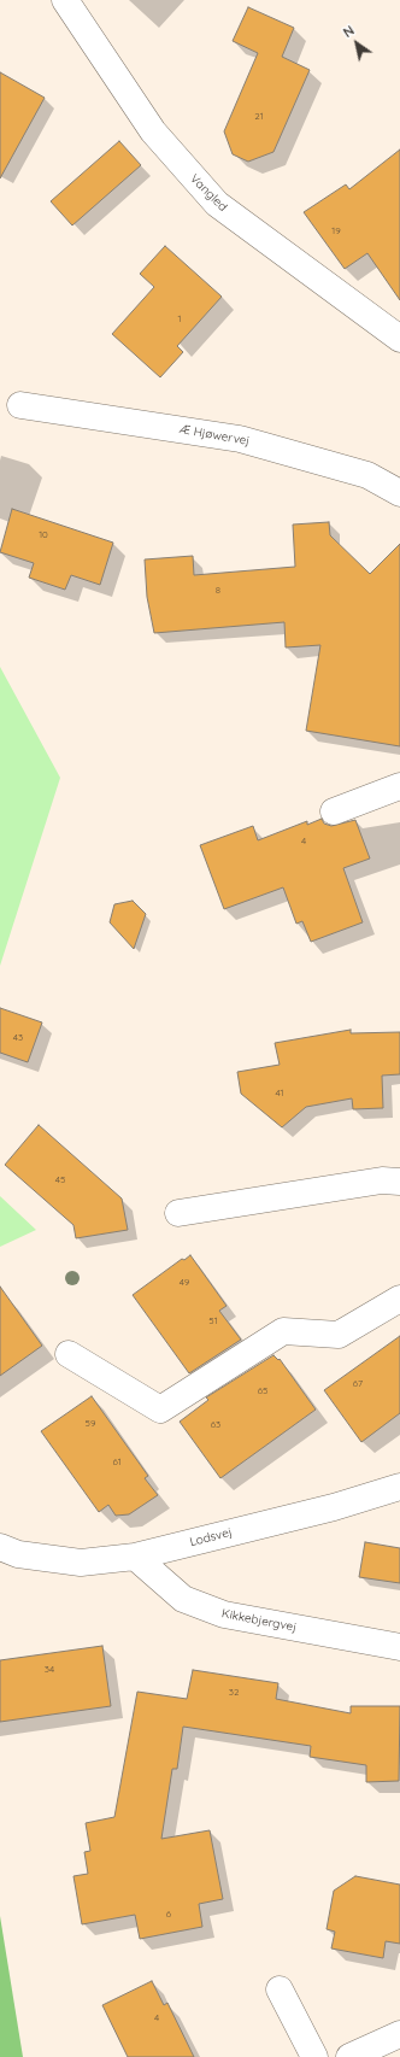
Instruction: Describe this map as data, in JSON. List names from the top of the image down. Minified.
{"streets":{"street":["Vangled","Æ Hjøwervej","Lodsvej","Kikkebjergvej"]},"crossings":[["Lodsvej","Kikkebjergvej"]],"house_numbers":["21","19","1","10","8","4","43","41","45","49","51","67","65","59","63","61","34","32","6","4"],"north":"top left"}
